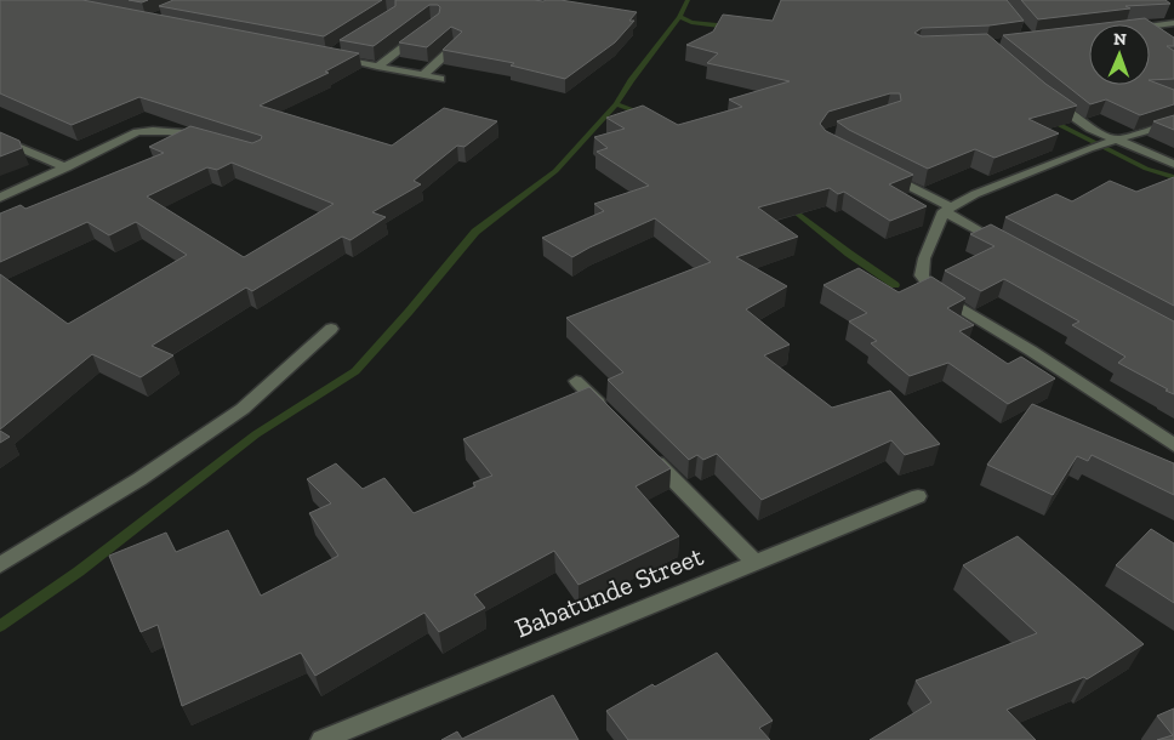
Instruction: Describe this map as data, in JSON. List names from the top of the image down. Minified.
{"streets":{"street":["Babatunde Street"]},"north":"top"}
